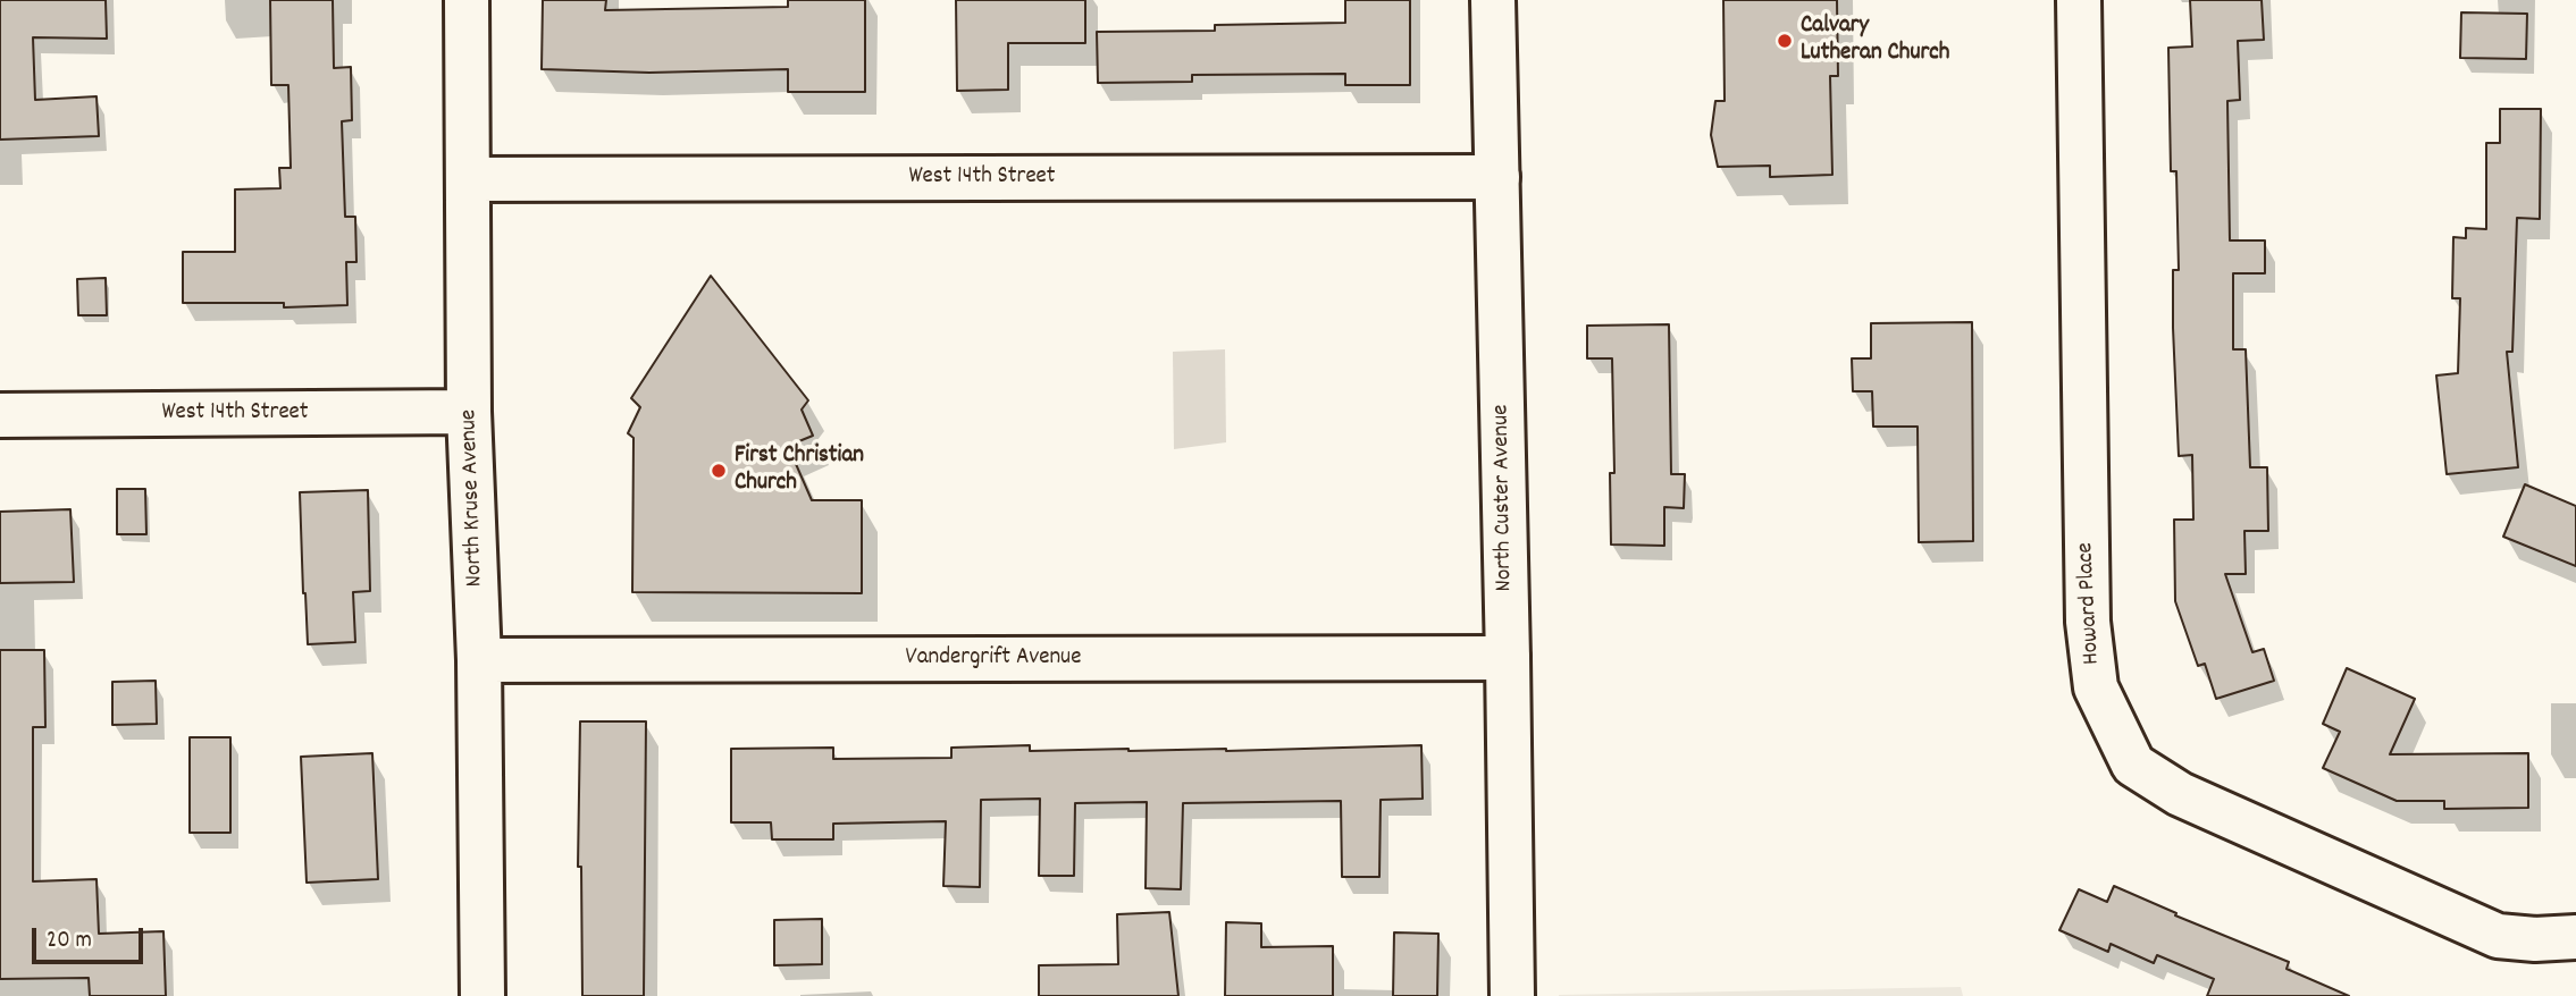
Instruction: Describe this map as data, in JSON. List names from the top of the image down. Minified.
{"streets":{"street":["West 14th Street","North Kruse Avenue","North Custer Avenue","Howard Place","Vandergrift Avenue"]},"crossings":[["West 14th Street","North Kruse Avenue"],["West 14th Street","North Custer Avenue"],["North Kruse Avenue","Vandergrift Avenue"],["North Custer Avenue","Vandergrift Avenue"]],"places":["Calvary Lutheran Church","First Christian Church"],"scale_bar":"20 m"}
